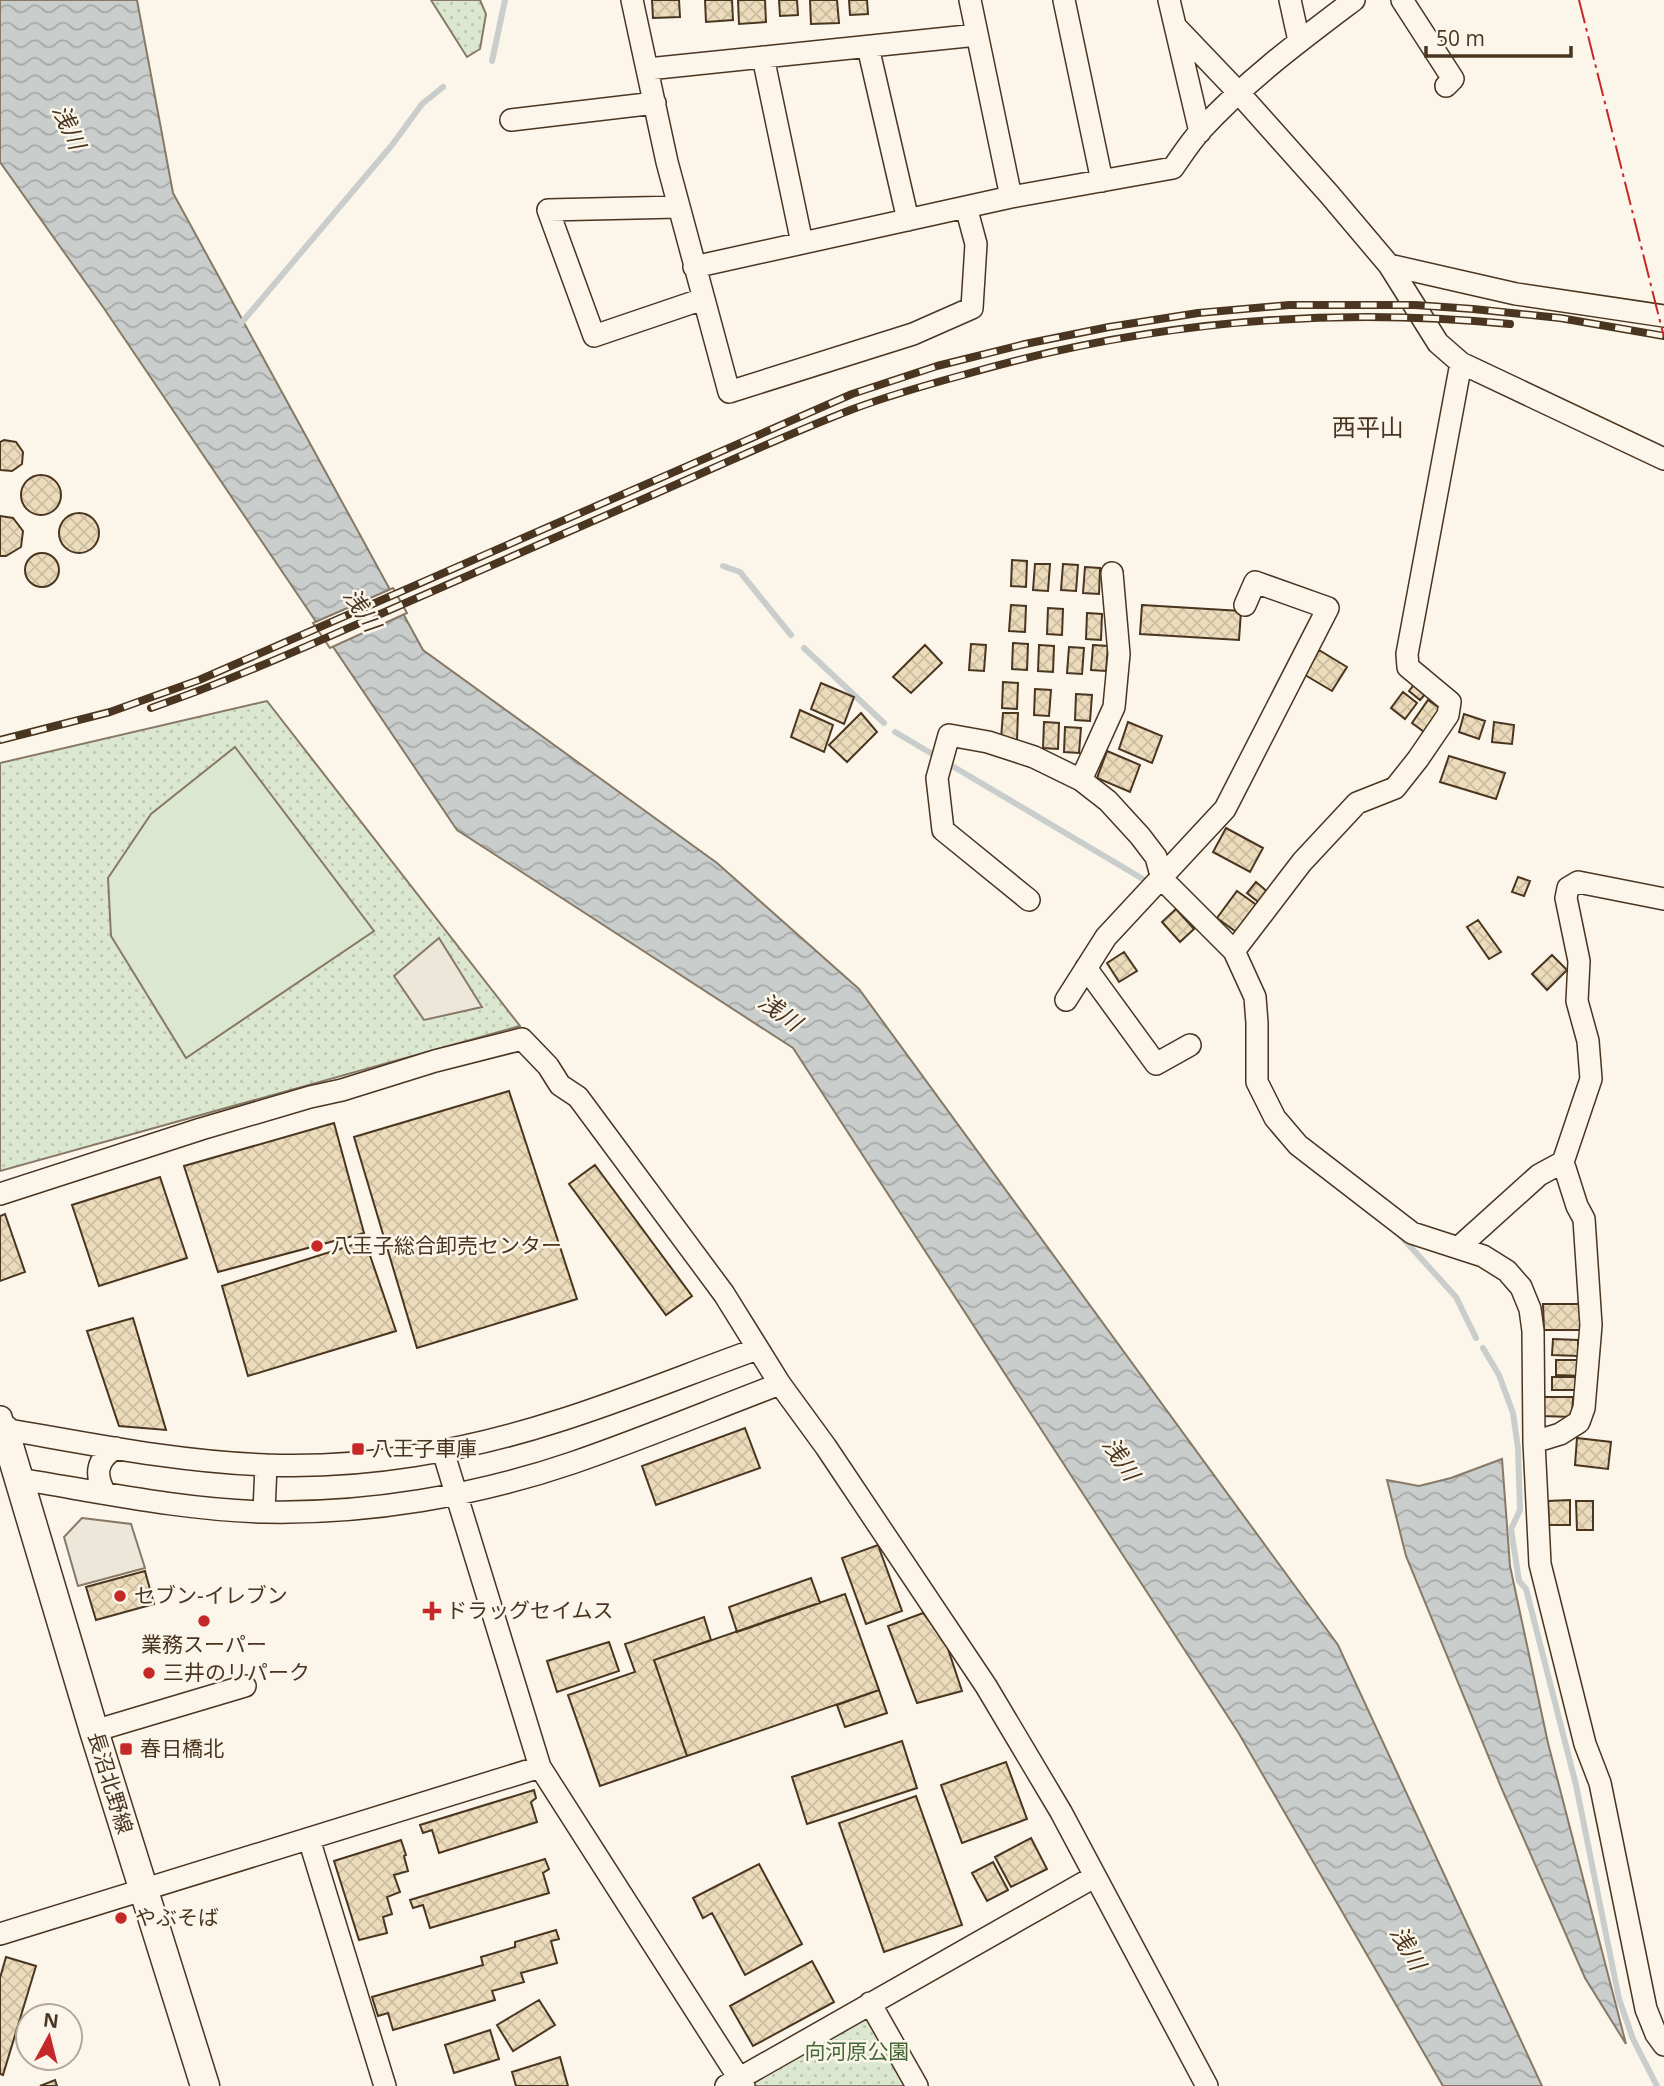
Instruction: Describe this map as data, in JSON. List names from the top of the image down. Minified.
{"streets":{"main road":["長沼北野線"]},"districts":["西平山"],"water":["浅川"],"parks":["向河原公園"],"places":{"other":["八王子総合卸売センター","セブン-イレブン","業務スーパー","三井のリパーク","やぶそば"],"transit":["八王子車庫","春日橋北"],"health":["ドラッグセイムス"]},"scale_bar":"50 m","north":"top"}
